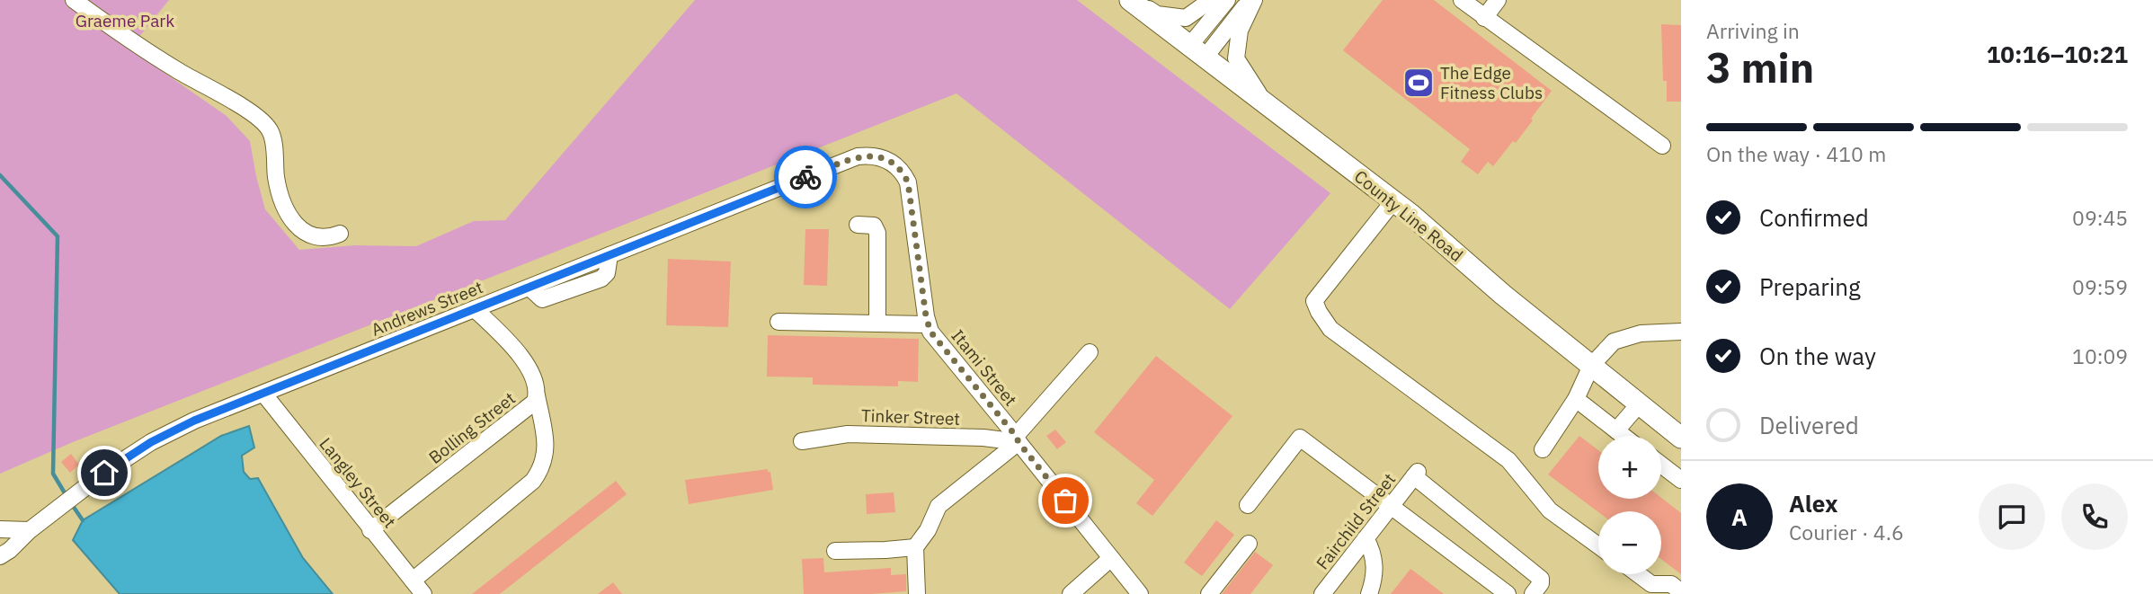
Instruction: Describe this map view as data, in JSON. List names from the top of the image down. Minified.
{"streets":{"main road":["County Line Road"],"street":["Andrews Street","Itami Street","Tinker Street","Bolling Street","Langley Street","Fairchild Street"]},"crossings":[["Andrews Street","Itami Street"],["Andrews Street","Bolling Street"],["Andrews Street","Langley Street"],["Itami Street","Tinker Street"],["Bolling Street","Langley Street"]],"parks":["Graeme Park"],"places":{"sports":["The Edge Fitness Clubs"]},"page":{"heading":["3 min","Arriving in","10:16–10:21"],"panel":["Alex","Courier · 4.6"],"bar":"On the way · 410 m","list":[["Confirmed","09:45"],["Preparing","09:59"],["On the way","10:09"],"Delivered"],"map_buttons":["+","−"],"round":"A"}}
